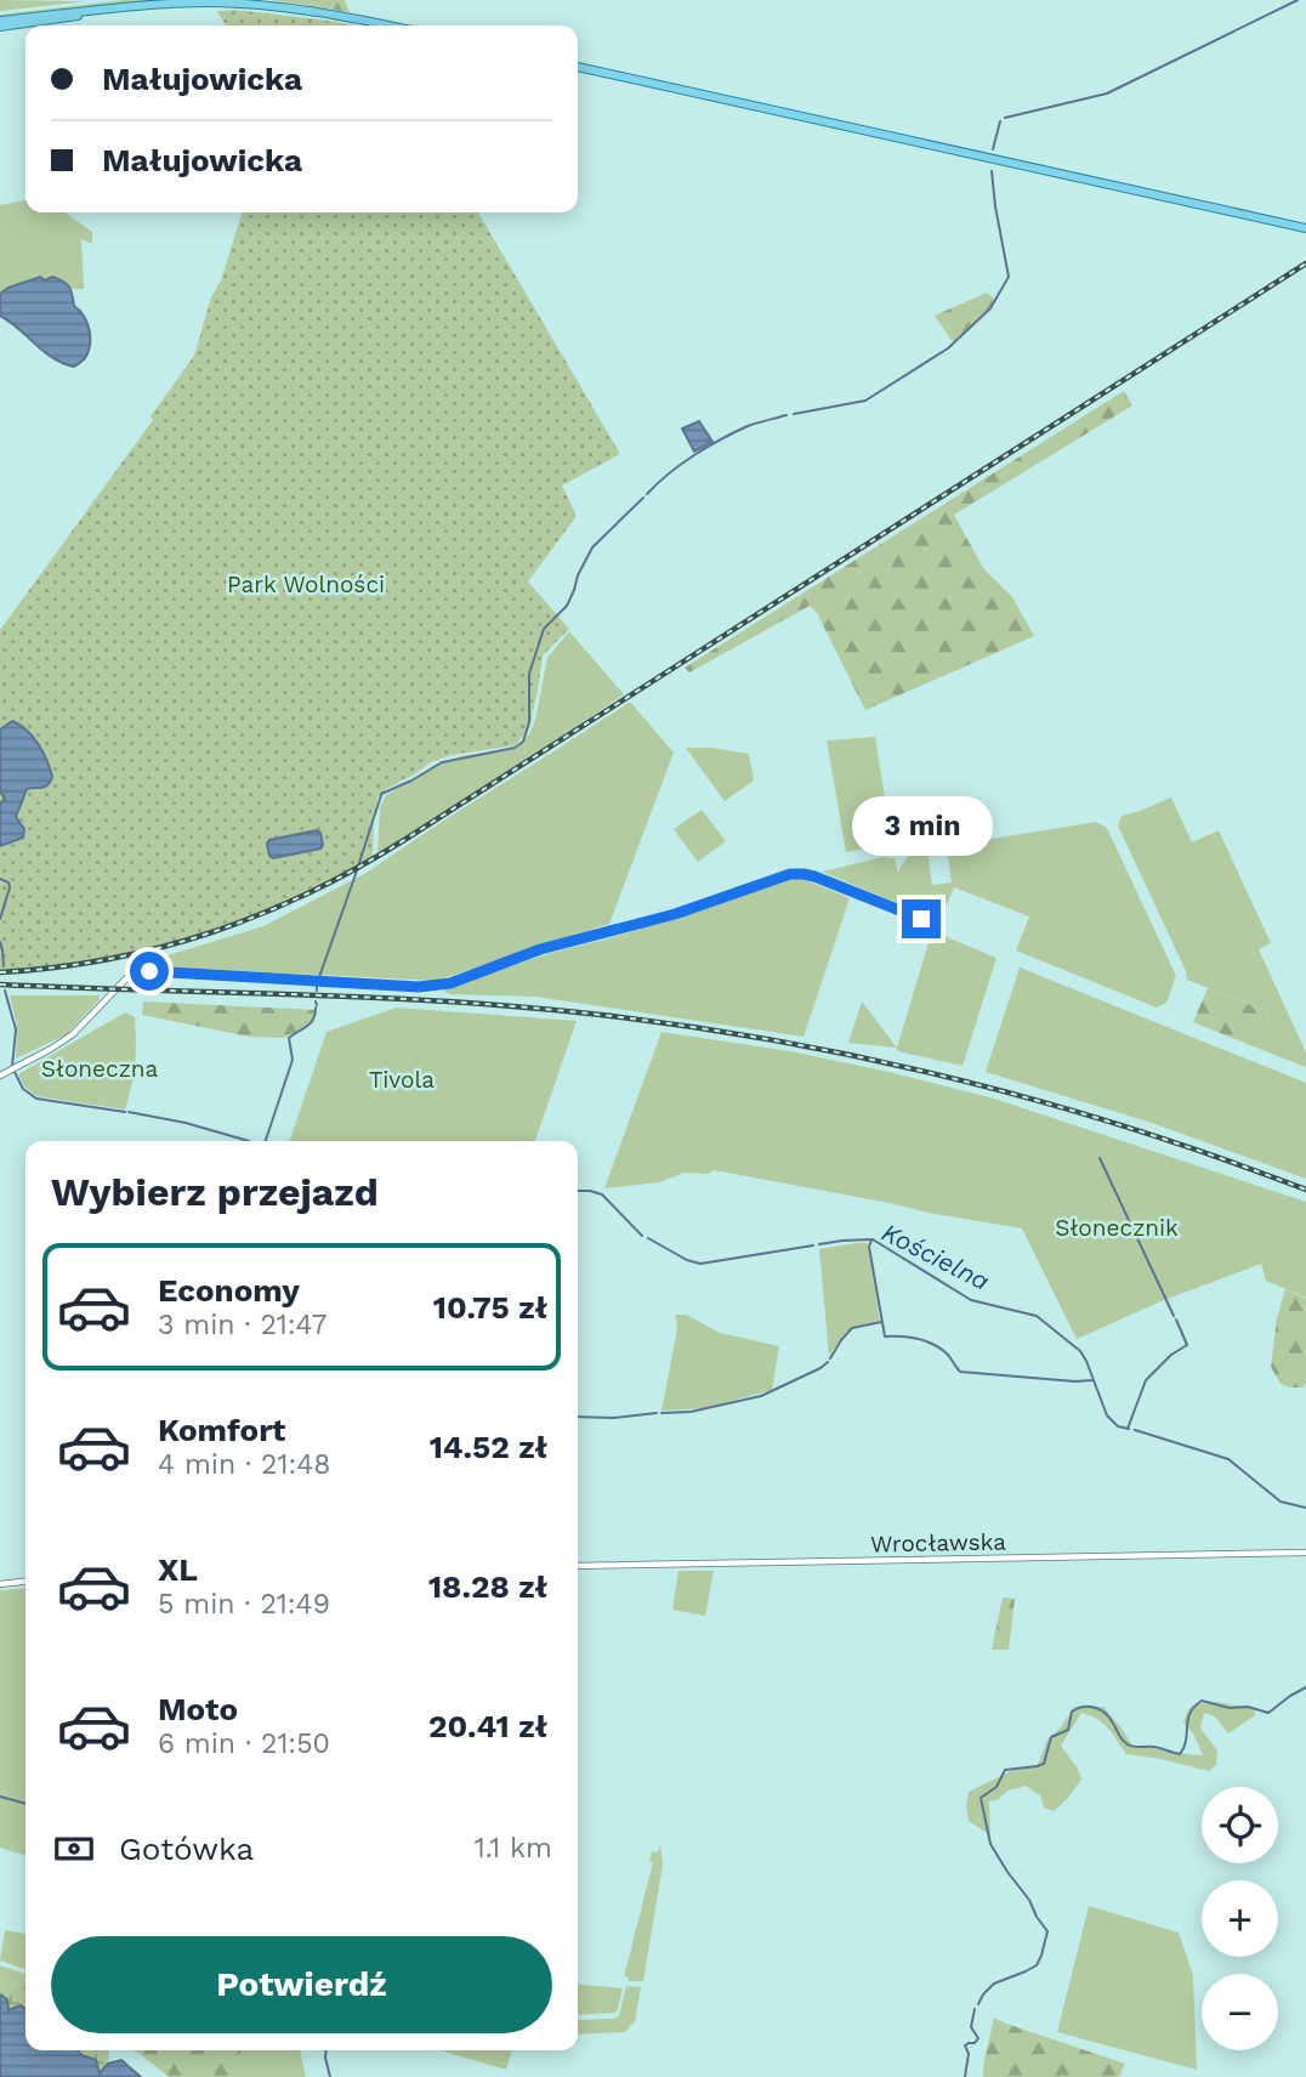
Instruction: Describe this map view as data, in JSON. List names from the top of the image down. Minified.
{"streets":{"street":["Wrocławska"]},"water":["Kościelna"],"parks":["Park Wolności","Słoneczna","Tivola","Słonecznik"],"page":{"banner":["Małujowicka","Małujowicka"],"bubble":"3 min","heading":"Wybierz przejazd","list":[{"name":"Economy","note":"3 min · 21:47","value":"10.75 zł"},{"name":"Komfort","note":"4 min · 21:48","value":"14.52 zł"},{"name":"XL","note":"5 min · 21:49","value":"18.28 zł"},{"name":"Moto","note":"6 min · 21:50","value":"20.41 zł"}],"map_buttons":["+","−"],"pay":["Gotówka","1.1 km"],"buttons":"Potwierdź"}}
